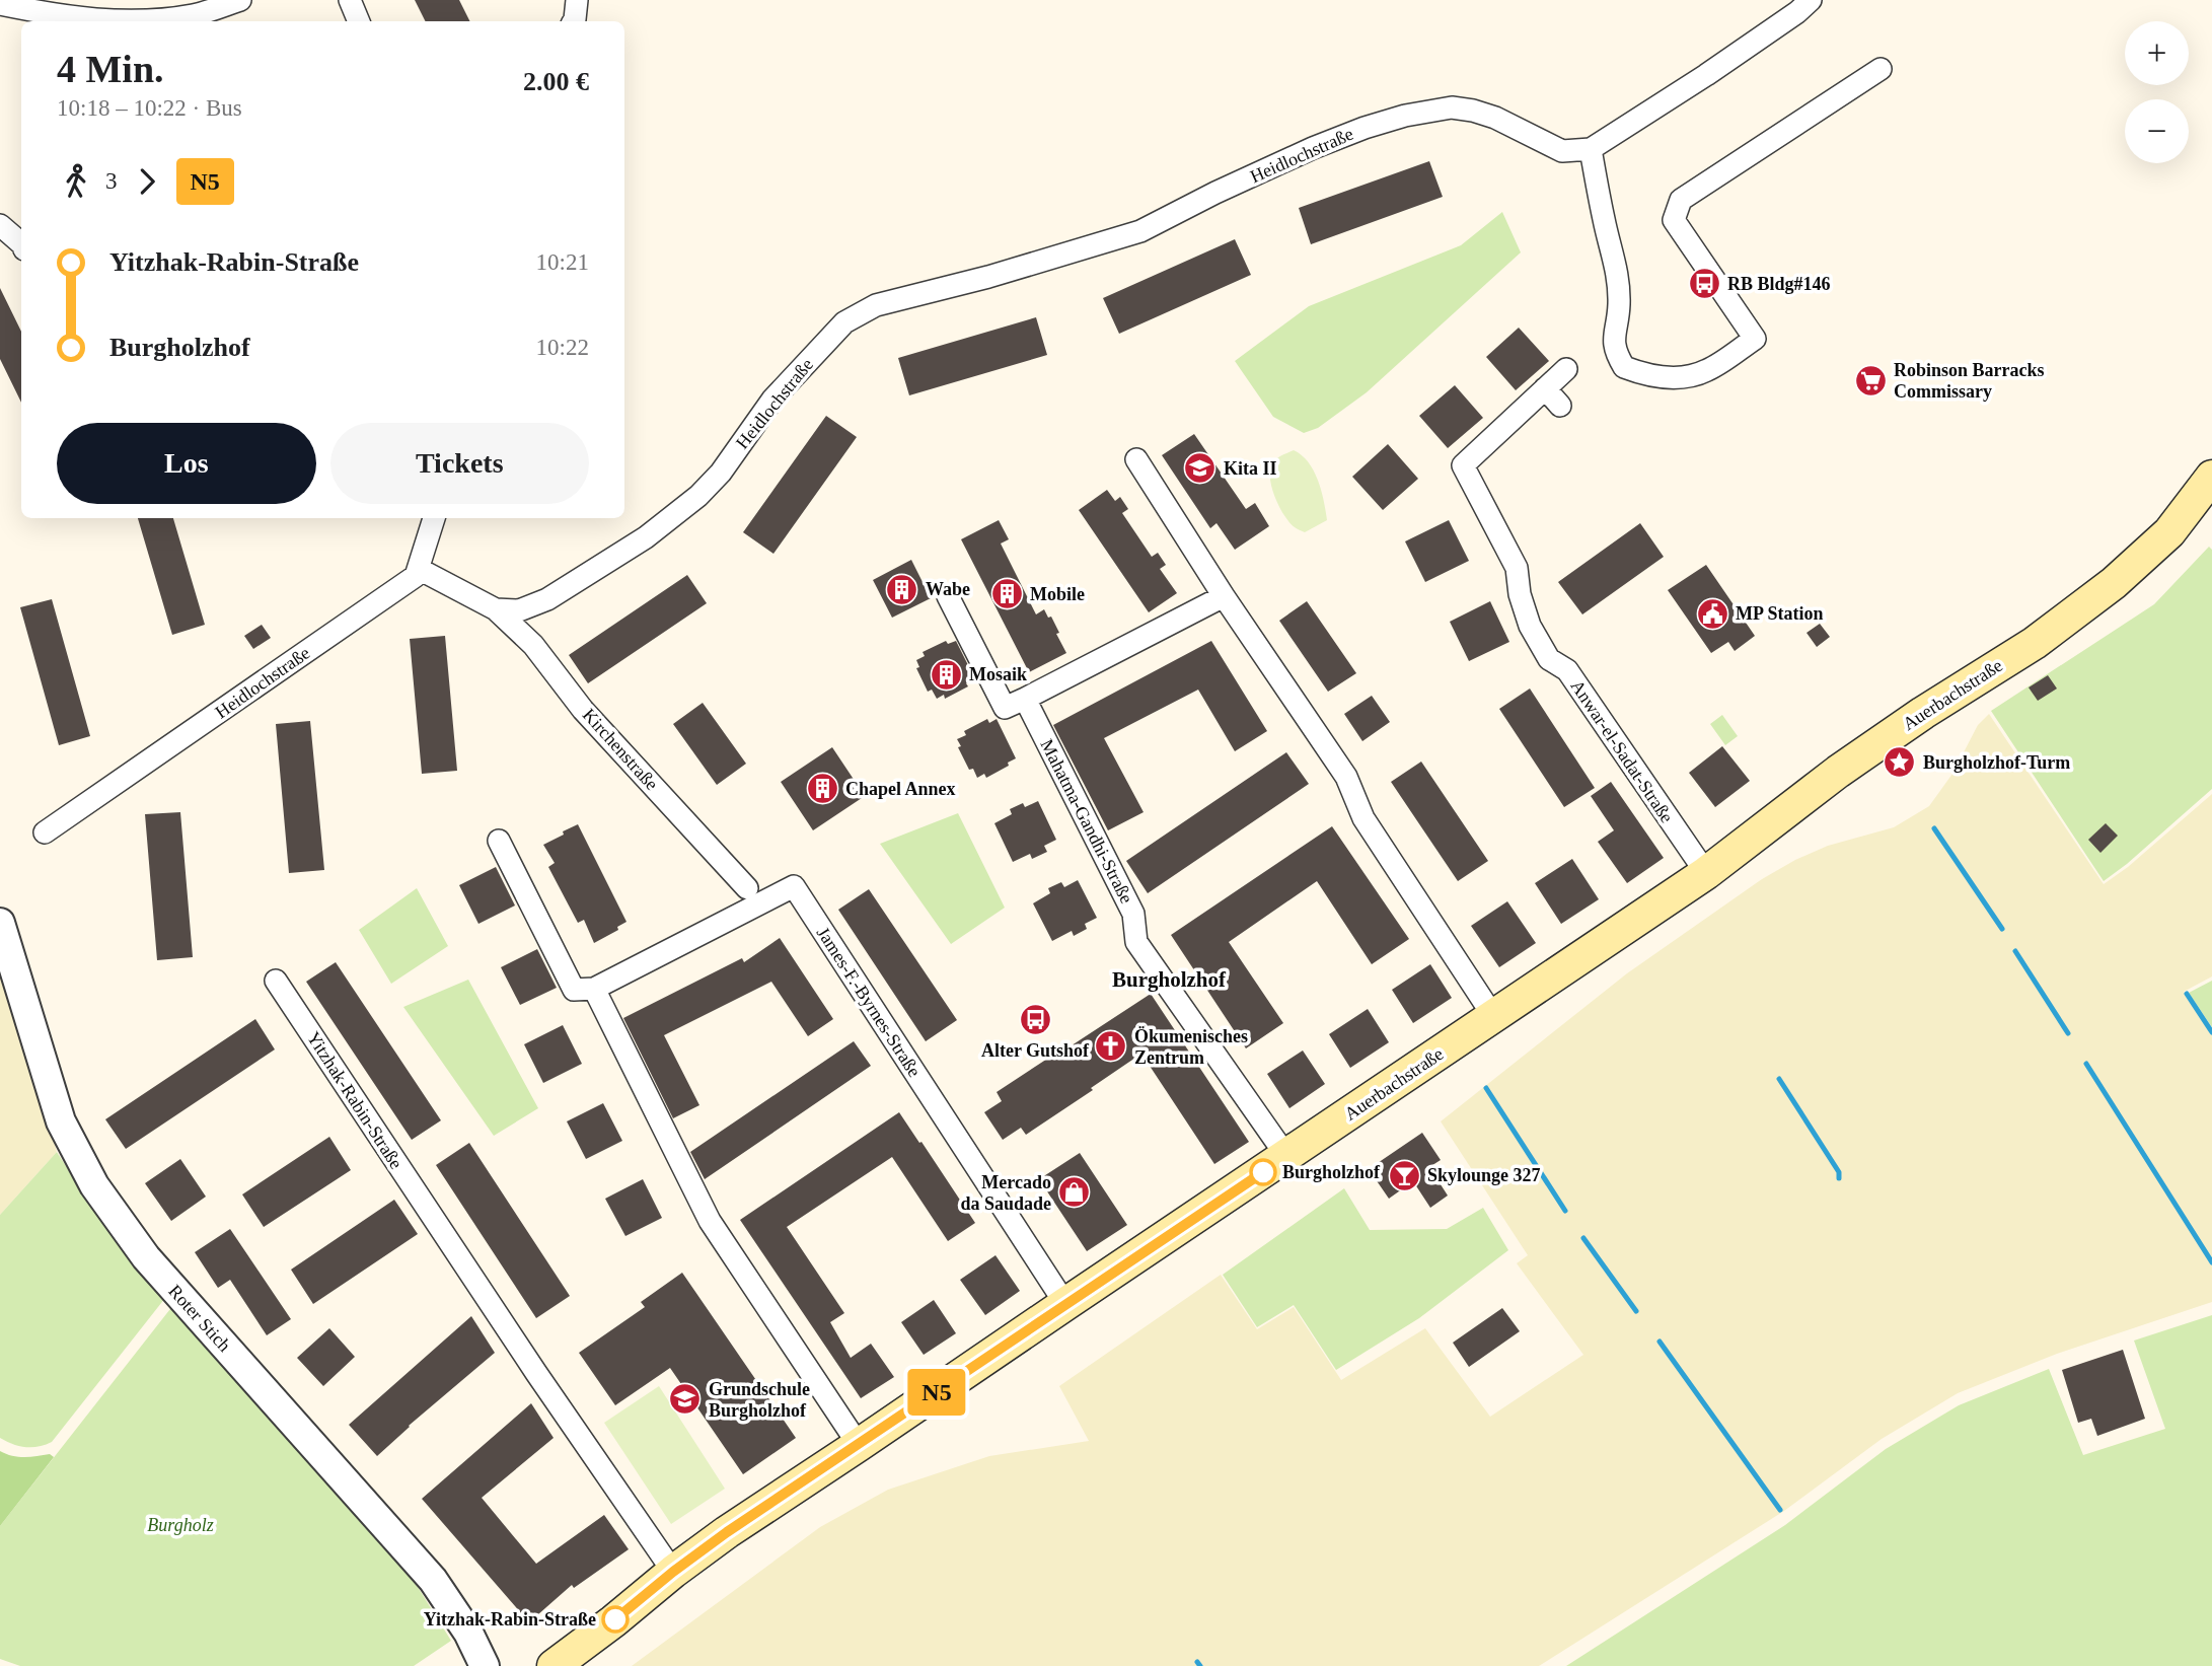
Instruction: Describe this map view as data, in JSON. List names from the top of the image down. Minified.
{"streets":{"main road":["Auerbachstraße"],"street":["Heidlochstraße","Kirchenstraße","Anwar-el-Sadat-Straße","Mahatma-Gandhi-Straße","James-F.-Byrnes-Straße","Yitzhak-Rabin-Straße","Roter Stich"]},"crossings":[["Heidlochstraße","Kirchenstraße"],["Auerbachstraße","Anwar-el-Sadat-Straße"],["Auerbachstraße","Mahatma-Gandhi-Straße"],["Auerbachstraße","James-F.-Byrnes-Straße"],["Auerbachstraße","Yitzhak-Rabin-Straße"]],"districts":["Burgholzhof"],"parks":["Burgholz"],"places":{"bus stop":["RB Bldg#146","Alter Gutshof"],"supermarket":["Robinson Barracks Commissary"],"school or university":["Kita II","Grundschule Burgholzhof"],"building":["Wabe","Mobile","Mosaik","Chapel Annex"],"public building":["MP Station"],"place":["Burgholzhof-Turm"],"church":["Ökumenisches Zentrum"],"other":["Burgholzhof","Yitzhak-Rabin-Straße"],"bar":["Skylounge 327"],"shop":["Mercado da Saudade"]},"lines":["bus line N5"],"page":{"on_map":"N5","map_buttons":["+","−"],"heading":["4 Min.","10:18 – 10:22 · Bus","2.00 €"],"legs":["3","N5"],"list":[{"name":"Yitzhak-Rabin-Straße","value":"10:21"},{"name":"Burgholzhof","value":"10:22"}],"buttons":["Los","Tickets"]}}
